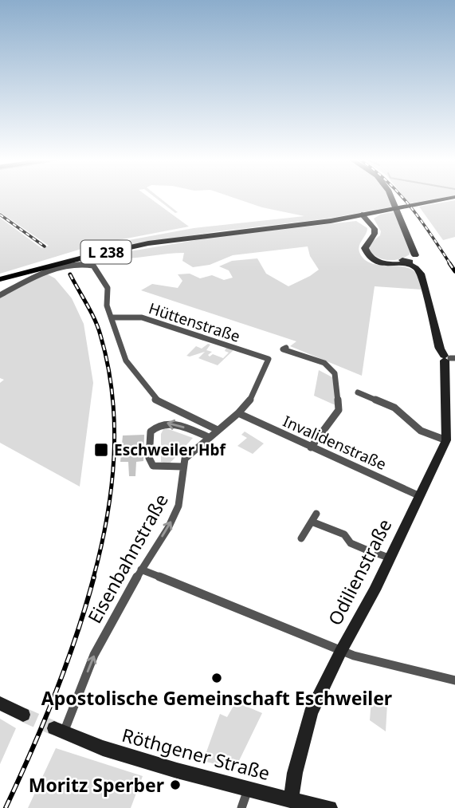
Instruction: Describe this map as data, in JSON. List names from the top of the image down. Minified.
{"streets":{"main road":["L 238","Odilienstraße","Röthgener Straße"],"street":["Hüttenstraße","Invalidenstraße","Eisenbahnstraße"]},"crossings":[["Hüttenstraße","Invalidenstraße"],["Invalidenstraße","Odilienstraße"],["Eisenbahnstraße","Röthgener Straße"],["Odilienstraße","Röthgener Straße"]],"one_way":["Eisenbahnstraße"],"places":{"transit":["Eschweiler Hbf"],"other":["Apostolische Gemeinschaft Eschweiler","Moritz Sperber"]}}
